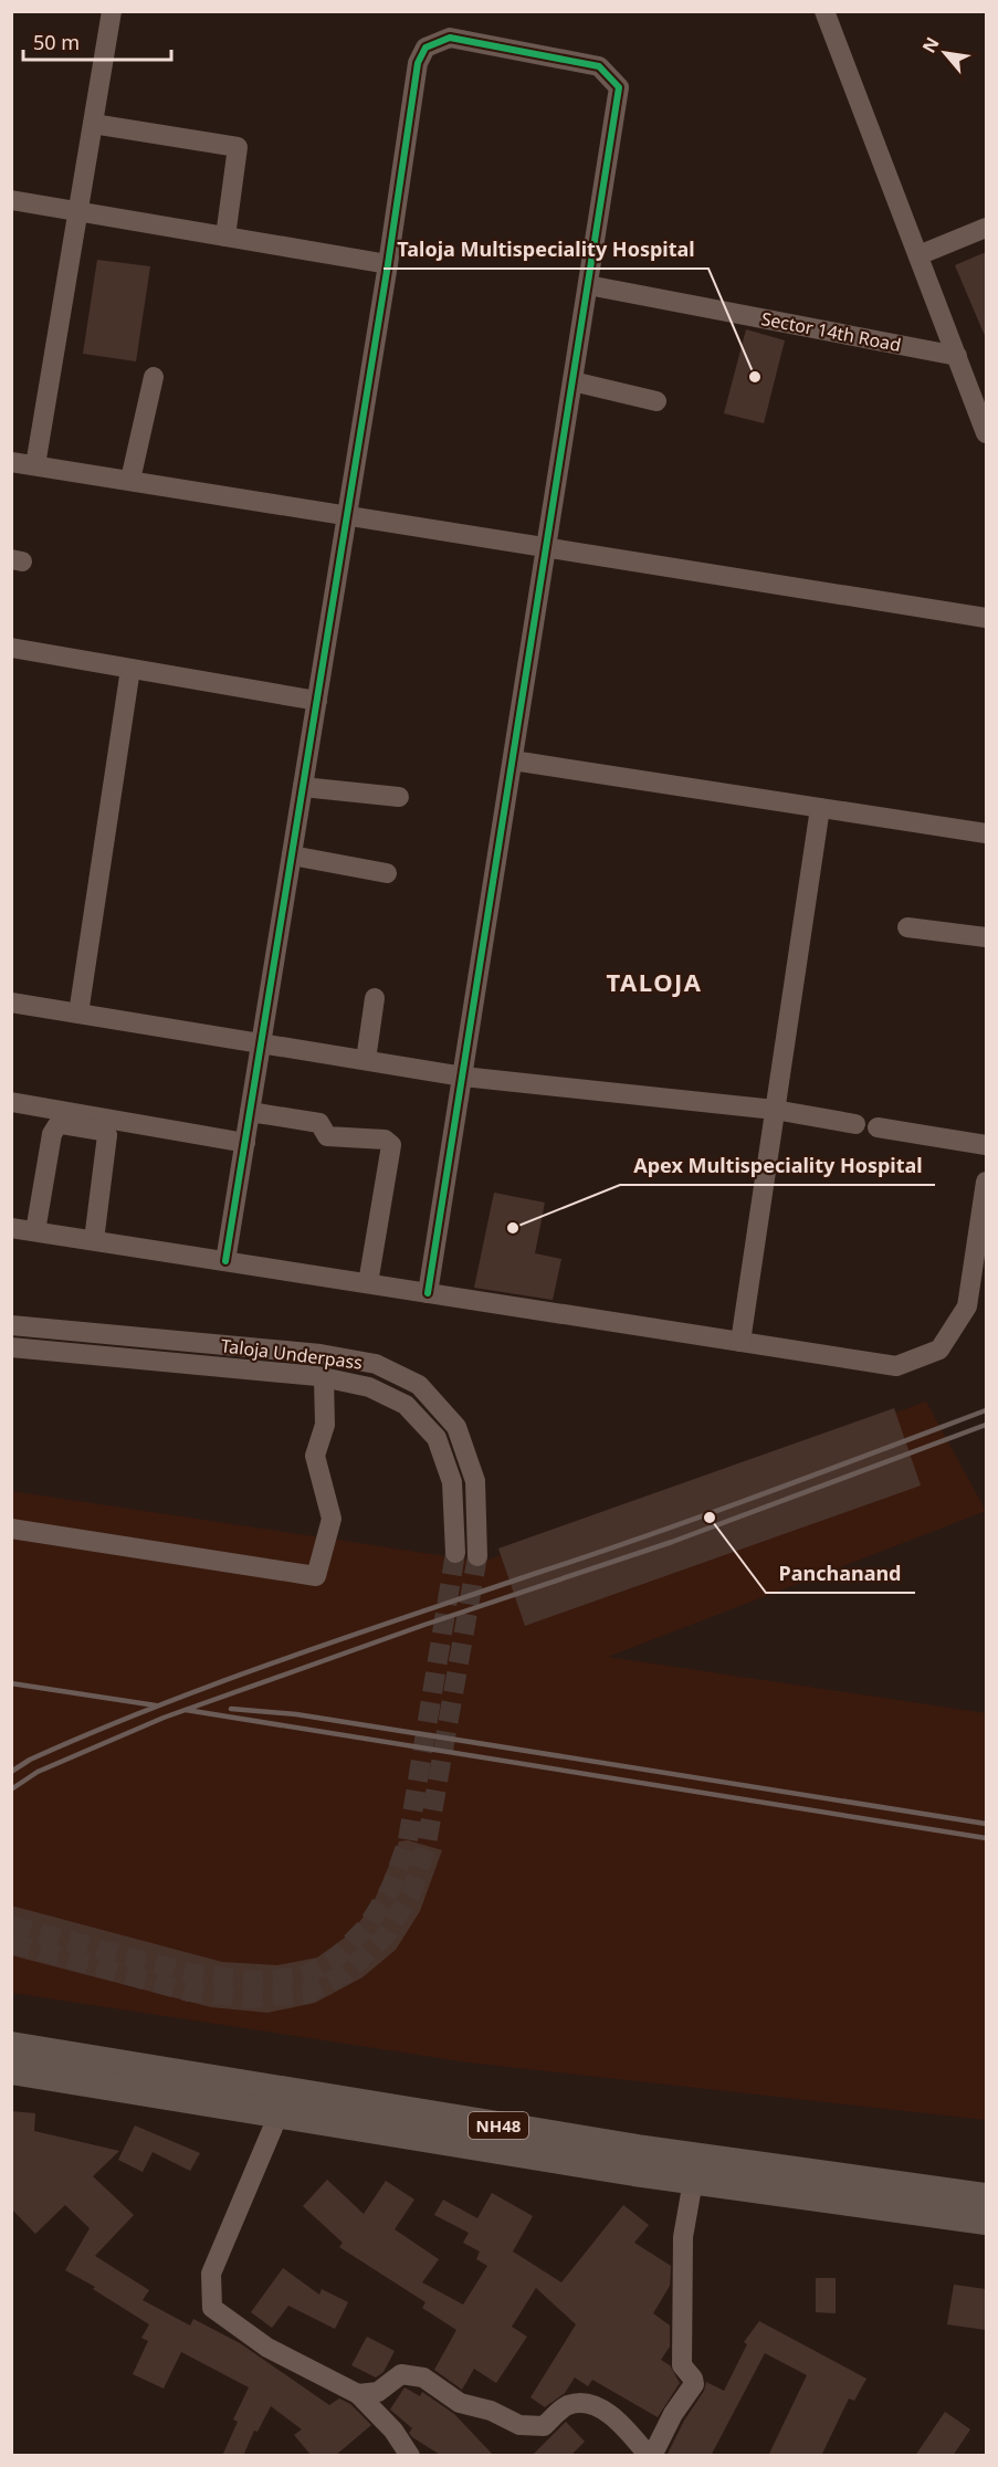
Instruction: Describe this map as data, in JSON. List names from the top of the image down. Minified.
{"streets":{"highway":["NH48"],"street":["Sector 14th Road","Taloja Underpass"]},"districts":["TALOJA"],"places":["Taloja Multispeciality Hospital","Apex Multispeciality Hospital","Panchanand"],"scale_bar":"50 m","north":"top left"}
